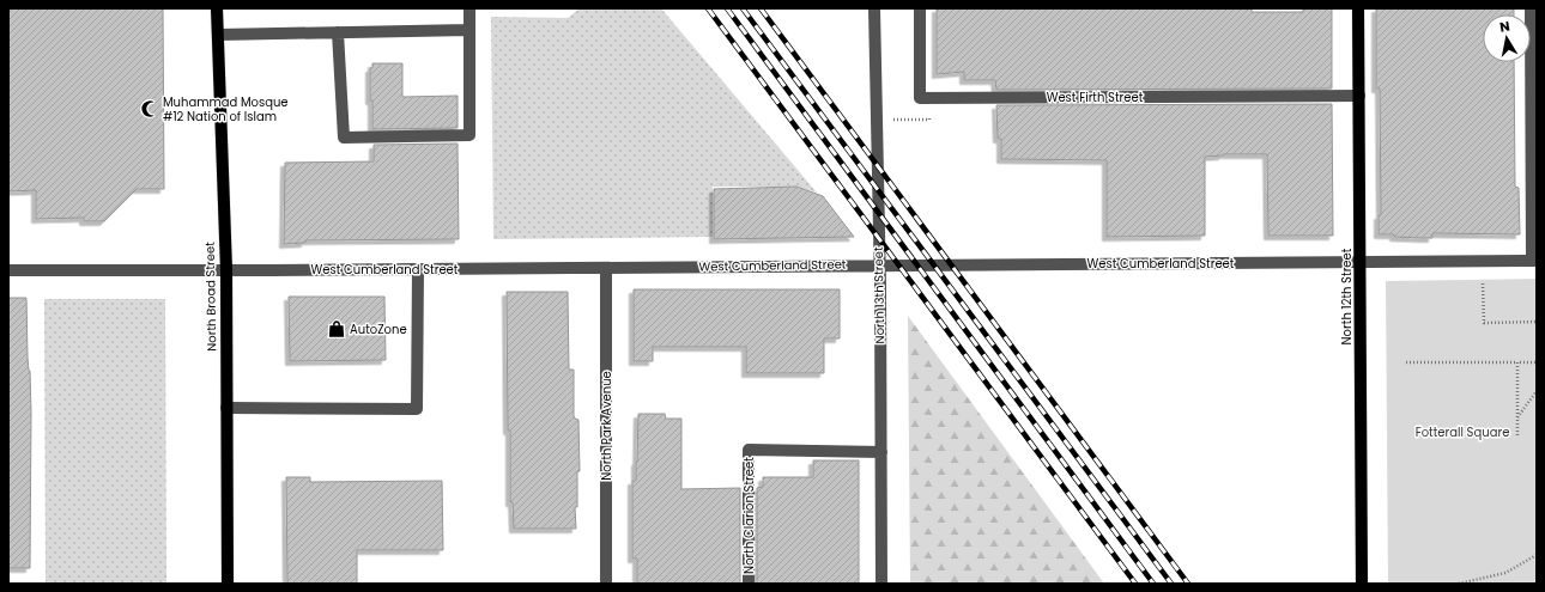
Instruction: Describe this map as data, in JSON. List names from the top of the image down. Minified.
{"streets":{"main road":["North Broad Street","North 12th Street"],"street":["West Firth Street","West Cumberland Street","North 13th Street","North Park Avenue","North Clarion Street"]},"crossings":[["West Firth Street","North 12th Street"],["West Cumberland Street","North 13th Street"],["West Cumberland Street","North Broad Street"],["West Cumberland Street","North 12th Street"],["West Cumberland Street","North Park Avenue"],["North 13th Street","North Clarion Street"]],"parks":["Fotterall Square"],"places":{"mosque":["Muhammad Mosque #12 Nation of Islam"],"shop":["AutoZone"]},"north":"top"}
